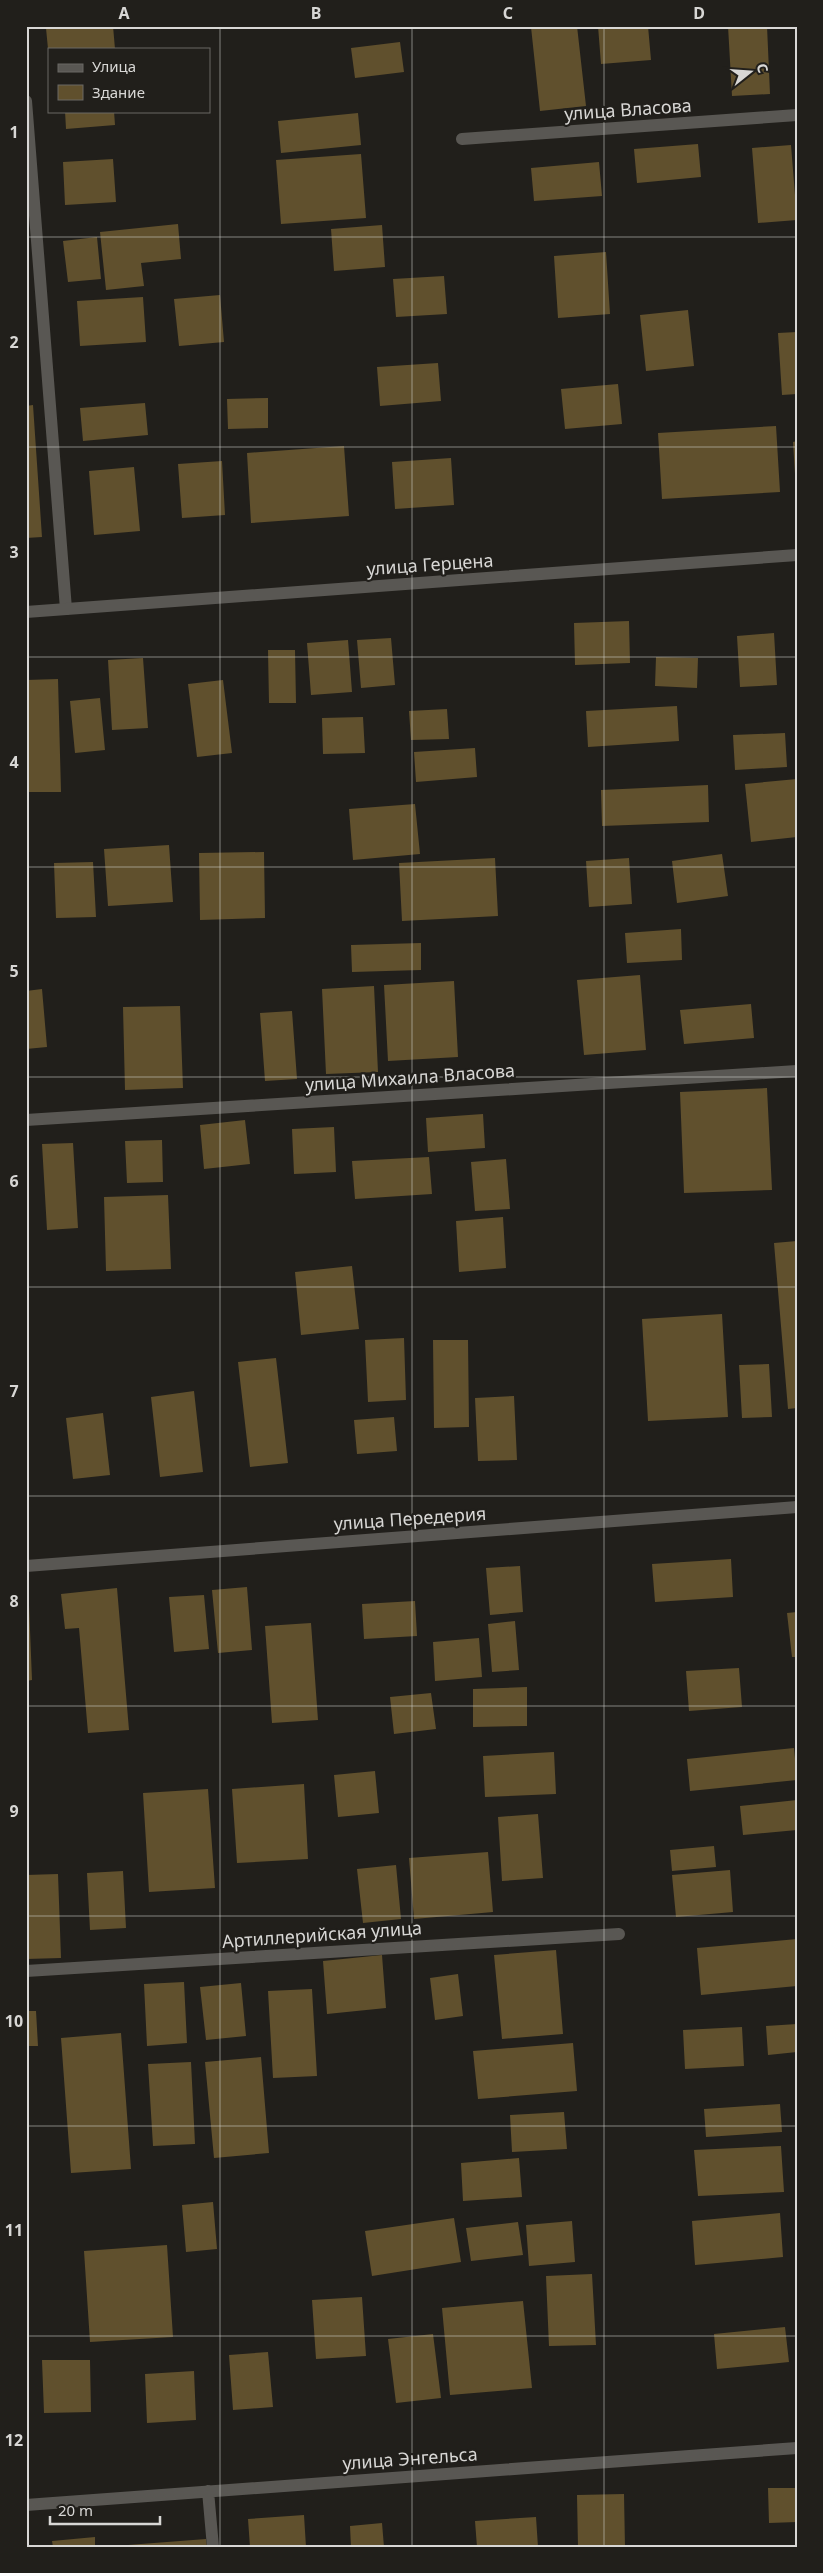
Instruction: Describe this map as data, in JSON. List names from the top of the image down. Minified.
{"streets":{"street":["улица Власова","улица Герцена","улица Михаила Власова","улица Передерия","Артиллерийская улица","улица Энгельса"]},"legend":["Улица","Здание"],"scale_bar":"20 m","north":"right","grid":{"columns":["A","B","C","D"],"rows":["1","2","3","4","5","6","7","8","9","10","11","12"]}}
